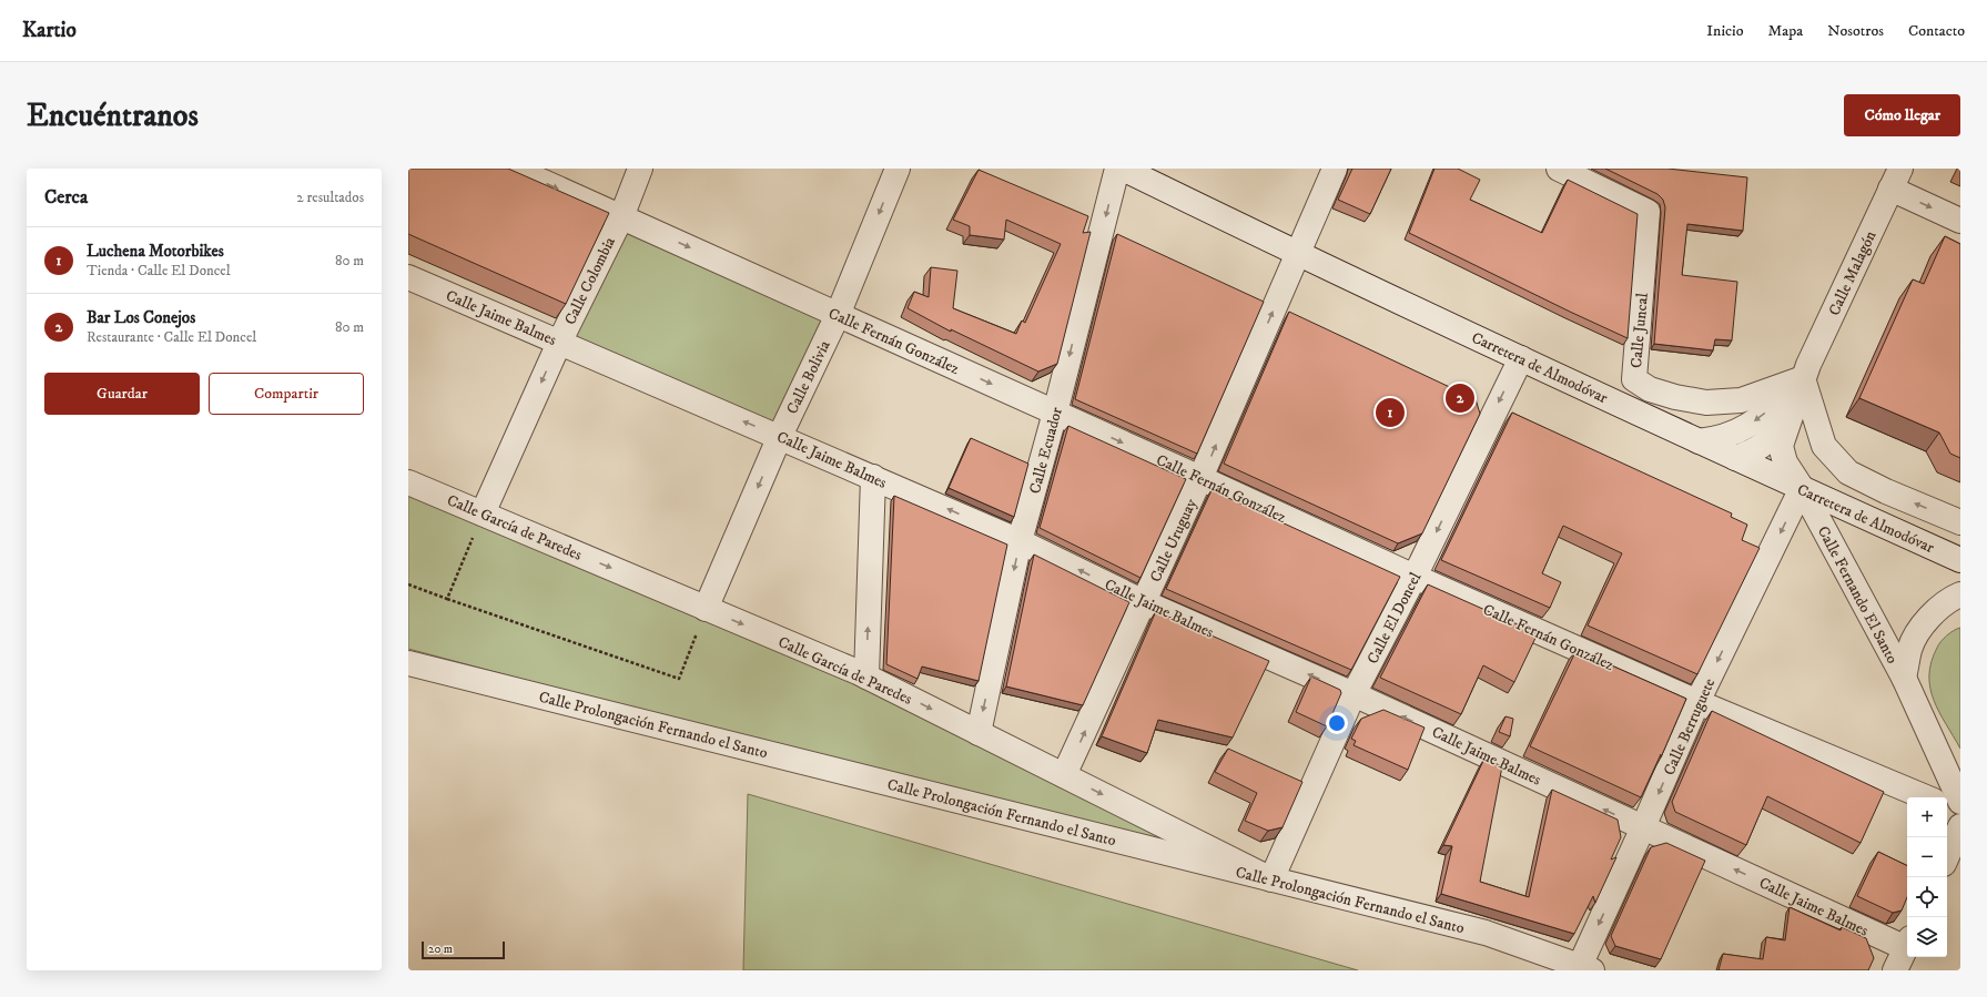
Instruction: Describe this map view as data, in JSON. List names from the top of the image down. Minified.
{"streets":{"street":["Calle Malagón","Calle Colombia","Calle Jaime Balmes","Calle Juncal","Calle Fernán González","Carretera de Almodóvar","Calle Bolivia","Calle Ecuador","Calle García de Paredes","Calle Uruguay","Calle Fernando El Santo","Calle El Doncel","Calle Prolongación Fernando el Santo","Calle Berruguete"]},"crossings":[["Calle Malagón","Calle Juncal"],["Calle Malagón","Carretera de Almodóvar"],["Calle Malagón","Calle Fernando El Santo"],["Calle Malagón","Calle Berruguete"],["Calle Colombia","Calle Jaime Balmes"],["Calle Colombia","Calle Fernán González"],["Calle Colombia","Calle García de Paredes"],["Calle Jaime Balmes","Calle Bolivia"],["Calle Jaime Balmes","Calle Ecuador"],["Calle Jaime Balmes","Calle Uruguay"],["Calle Jaime Balmes","Calle El Doncel"],["Calle Jaime Balmes","Calle Berruguete"],["Calle Fernán González","Calle Bolivia"],["Calle Fernán González","Calle Ecuador"],["Calle Fernán González","Calle Uruguay"],["Calle Fernán González","Calle El Doncel"],["Calle Fernán González","Calle Berruguete"],["Carretera de Almodóvar","Calle Uruguay"],["Carretera de Almodóvar","Calle Fernando El Santo"],["Carretera de Almodóvar","Calle El Doncel"],["Carretera de Almodóvar","Calle Berruguete"],["Calle Bolivia","Calle García de Paredes"],["Calle Ecuador","Calle García de Paredes"],["Calle García de Paredes","Calle Uruguay"],["Calle García de Paredes","Calle El Doncel"],["Calle García de Paredes","Calle Prolongación Fernando el Santo"],["Calle Fernando El Santo","Calle Berruguete"],["Calle El Doncel","Calle Prolongación Fernando el Santo"],["Calle Prolongación Fernando el Santo","Calle Berruguete"]],"one_way":["Calle Colombia","Calle Jaime Balmes","Calle Fernán González","Calle García de Paredes","Calle Uruguay","Calle El Doncel","Calle Berruguete"],"scale_bar":"20 m","page":{"header":"Kartio","nav":["Inicio","Mapa","Nosotros","Contacto"],"buttons":["Cómo llegar",["Guardar","Compartir"]],"title":"Encuéntranos","heading":["Cerca","2 resultados"],"list":[{"mark":"1","name":"Luchena Motorbikes","note":"Tienda · Calle El Doncel","value":"80 m"},{"mark":"2","name":"Bar Los Conejos","note":"Restaurante · Calle El Doncel","value":"80 m"}],"pins":["2","1"],"map_buttons":["+","−"],"scale":"20 m"}}
